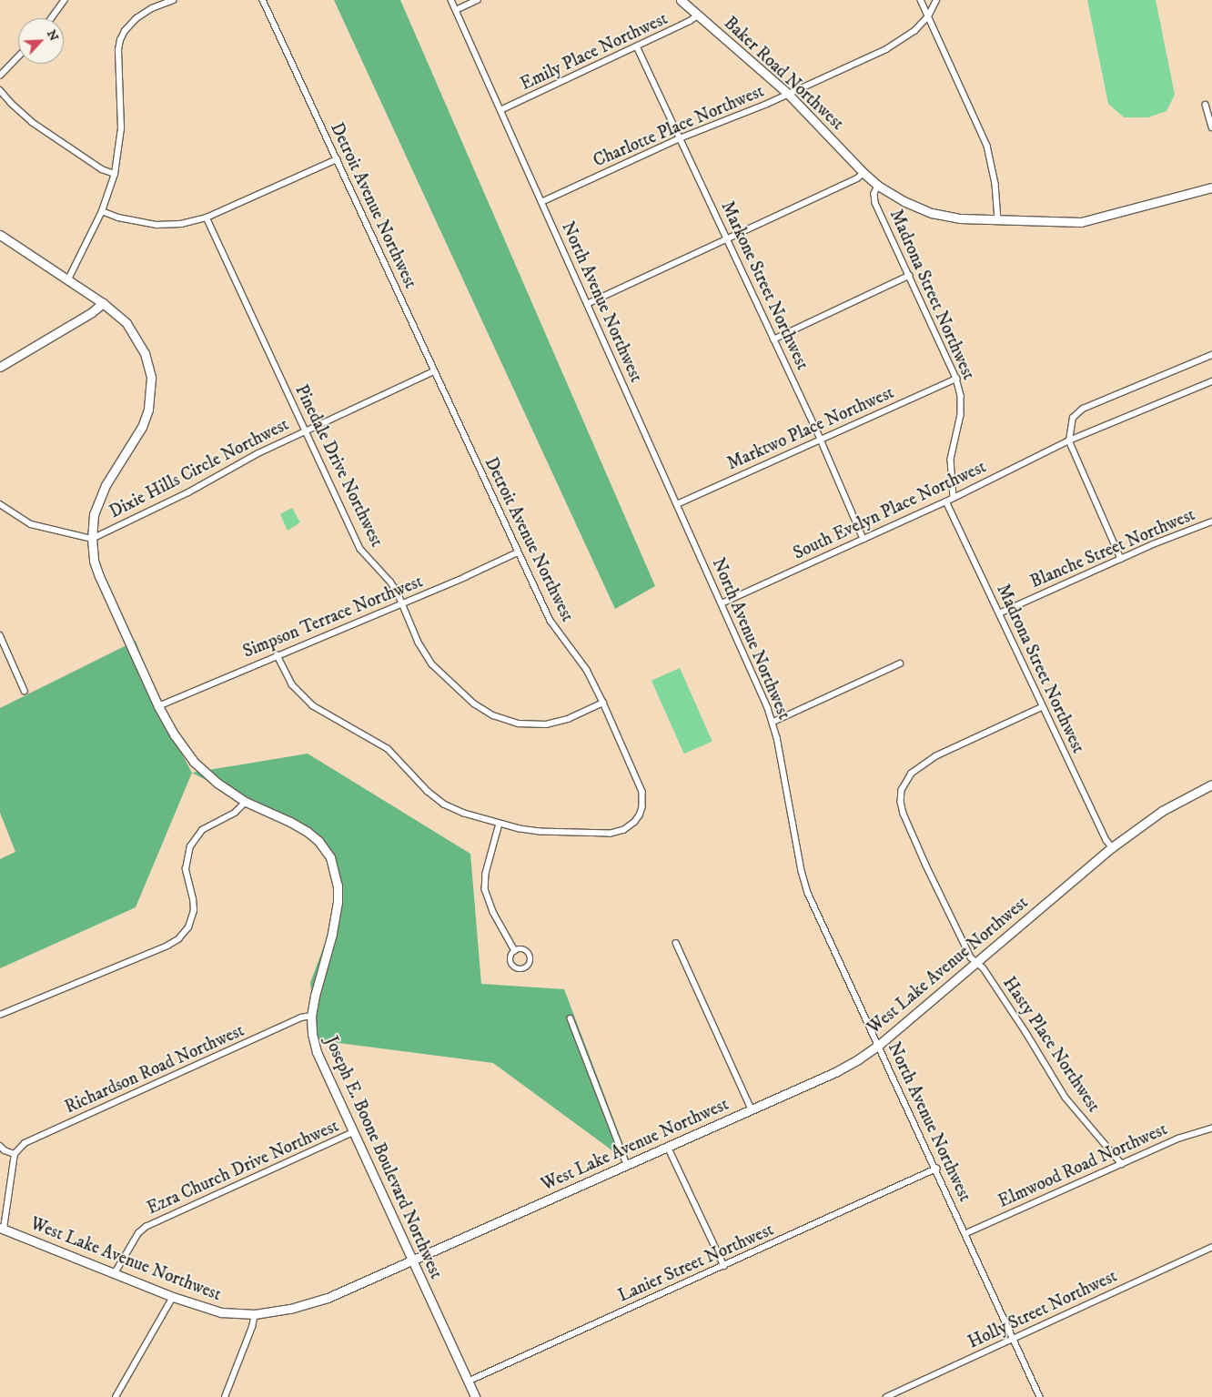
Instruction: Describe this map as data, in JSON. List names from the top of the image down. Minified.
{"streets":{"street":["Emily Place Northwest","Baker Road Northwest","Charlotte Place Northwest","Detroit Avenue Northwest","Markone Street Northwest","Madrona Street Northwest","North Avenue Northwest","Marktwo Place Northwest","Pinedale Drive Northwest","Dixie Hills Circle Northwest","South Evelyn Place Northwest","Blanche Street Northwest","Simpson Terrace Northwest","West Lake Avenue Northwest","Hasty Place Northwest","Richardson Road Northwest","Joseph E. Boone Boulevard Northwest","Elmwood Road Northwest","Ezra Church Drive Northwest","Lanier Street Northwest","Holly Street Northwest"]},"crossings":[["Emily Place Northwest","Baker Road Northwest"],["Emily Place Northwest","Markone Street Northwest"],["Emily Place Northwest","North Avenue Northwest"],["Baker Road Northwest","Charlotte Place Northwest"],["Baker Road Northwest","Madrona Street Northwest"],["Charlotte Place Northwest","Markone Street Northwest"],["Charlotte Place Northwest","North Avenue Northwest"],["Detroit Avenue Northwest","Pinedale Drive Northwest"],["Detroit Avenue Northwest","Dixie Hills Circle Northwest"],["Detroit Avenue Northwest","Simpson Terrace Northwest"],["Markone Street Northwest","Marktwo Place Northwest"],["Markone Street Northwest","South Evelyn Place Northwest"],["Madrona Street Northwest","Marktwo Place Northwest"],["Madrona Street Northwest","South Evelyn Place Northwest"],["Madrona Street Northwest","Blanche Street Northwest"],["Madrona Street Northwest","West Lake Avenue Northwest"],["Madrona Street Northwest","Hasty Place Northwest"],["North Avenue Northwest","Marktwo Place Northwest"],["North Avenue Northwest","South Evelyn Place Northwest"],["North Avenue Northwest","West Lake Avenue Northwest"],["North Avenue Northwest","Elmwood Road Northwest"],["North Avenue Northwest","Lanier Street Northwest"],["North Avenue Northwest","Holly Street Northwest"],["Pinedale Drive Northwest","Dixie Hills Circle Northwest"],["Pinedale Drive Northwest","Simpson Terrace Northwest"],["Dixie Hills Circle Northwest","Joseph E. Boone Boulevard Northwest"],["Simpson Terrace Northwest","Joseph E. Boone Boulevard Northwest"],["West Lake Avenue Northwest","Hasty Place Northwest"],["West Lake Avenue Northwest","Joseph E. Boone Boulevard Northwest"],["West Lake Avenue Northwest","Ezra Church Drive Northwest"],["Hasty Place Northwest","Elmwood Road Northwest"],["Richardson Road Northwest","Joseph E. Boone Boulevard Northwest"],["Joseph E. Boone Boulevard Northwest","Ezra Church Drive Northwest"],["Joseph E. Boone Boulevard Northwest","Lanier Street Northwest"]],"north":"top right"}
